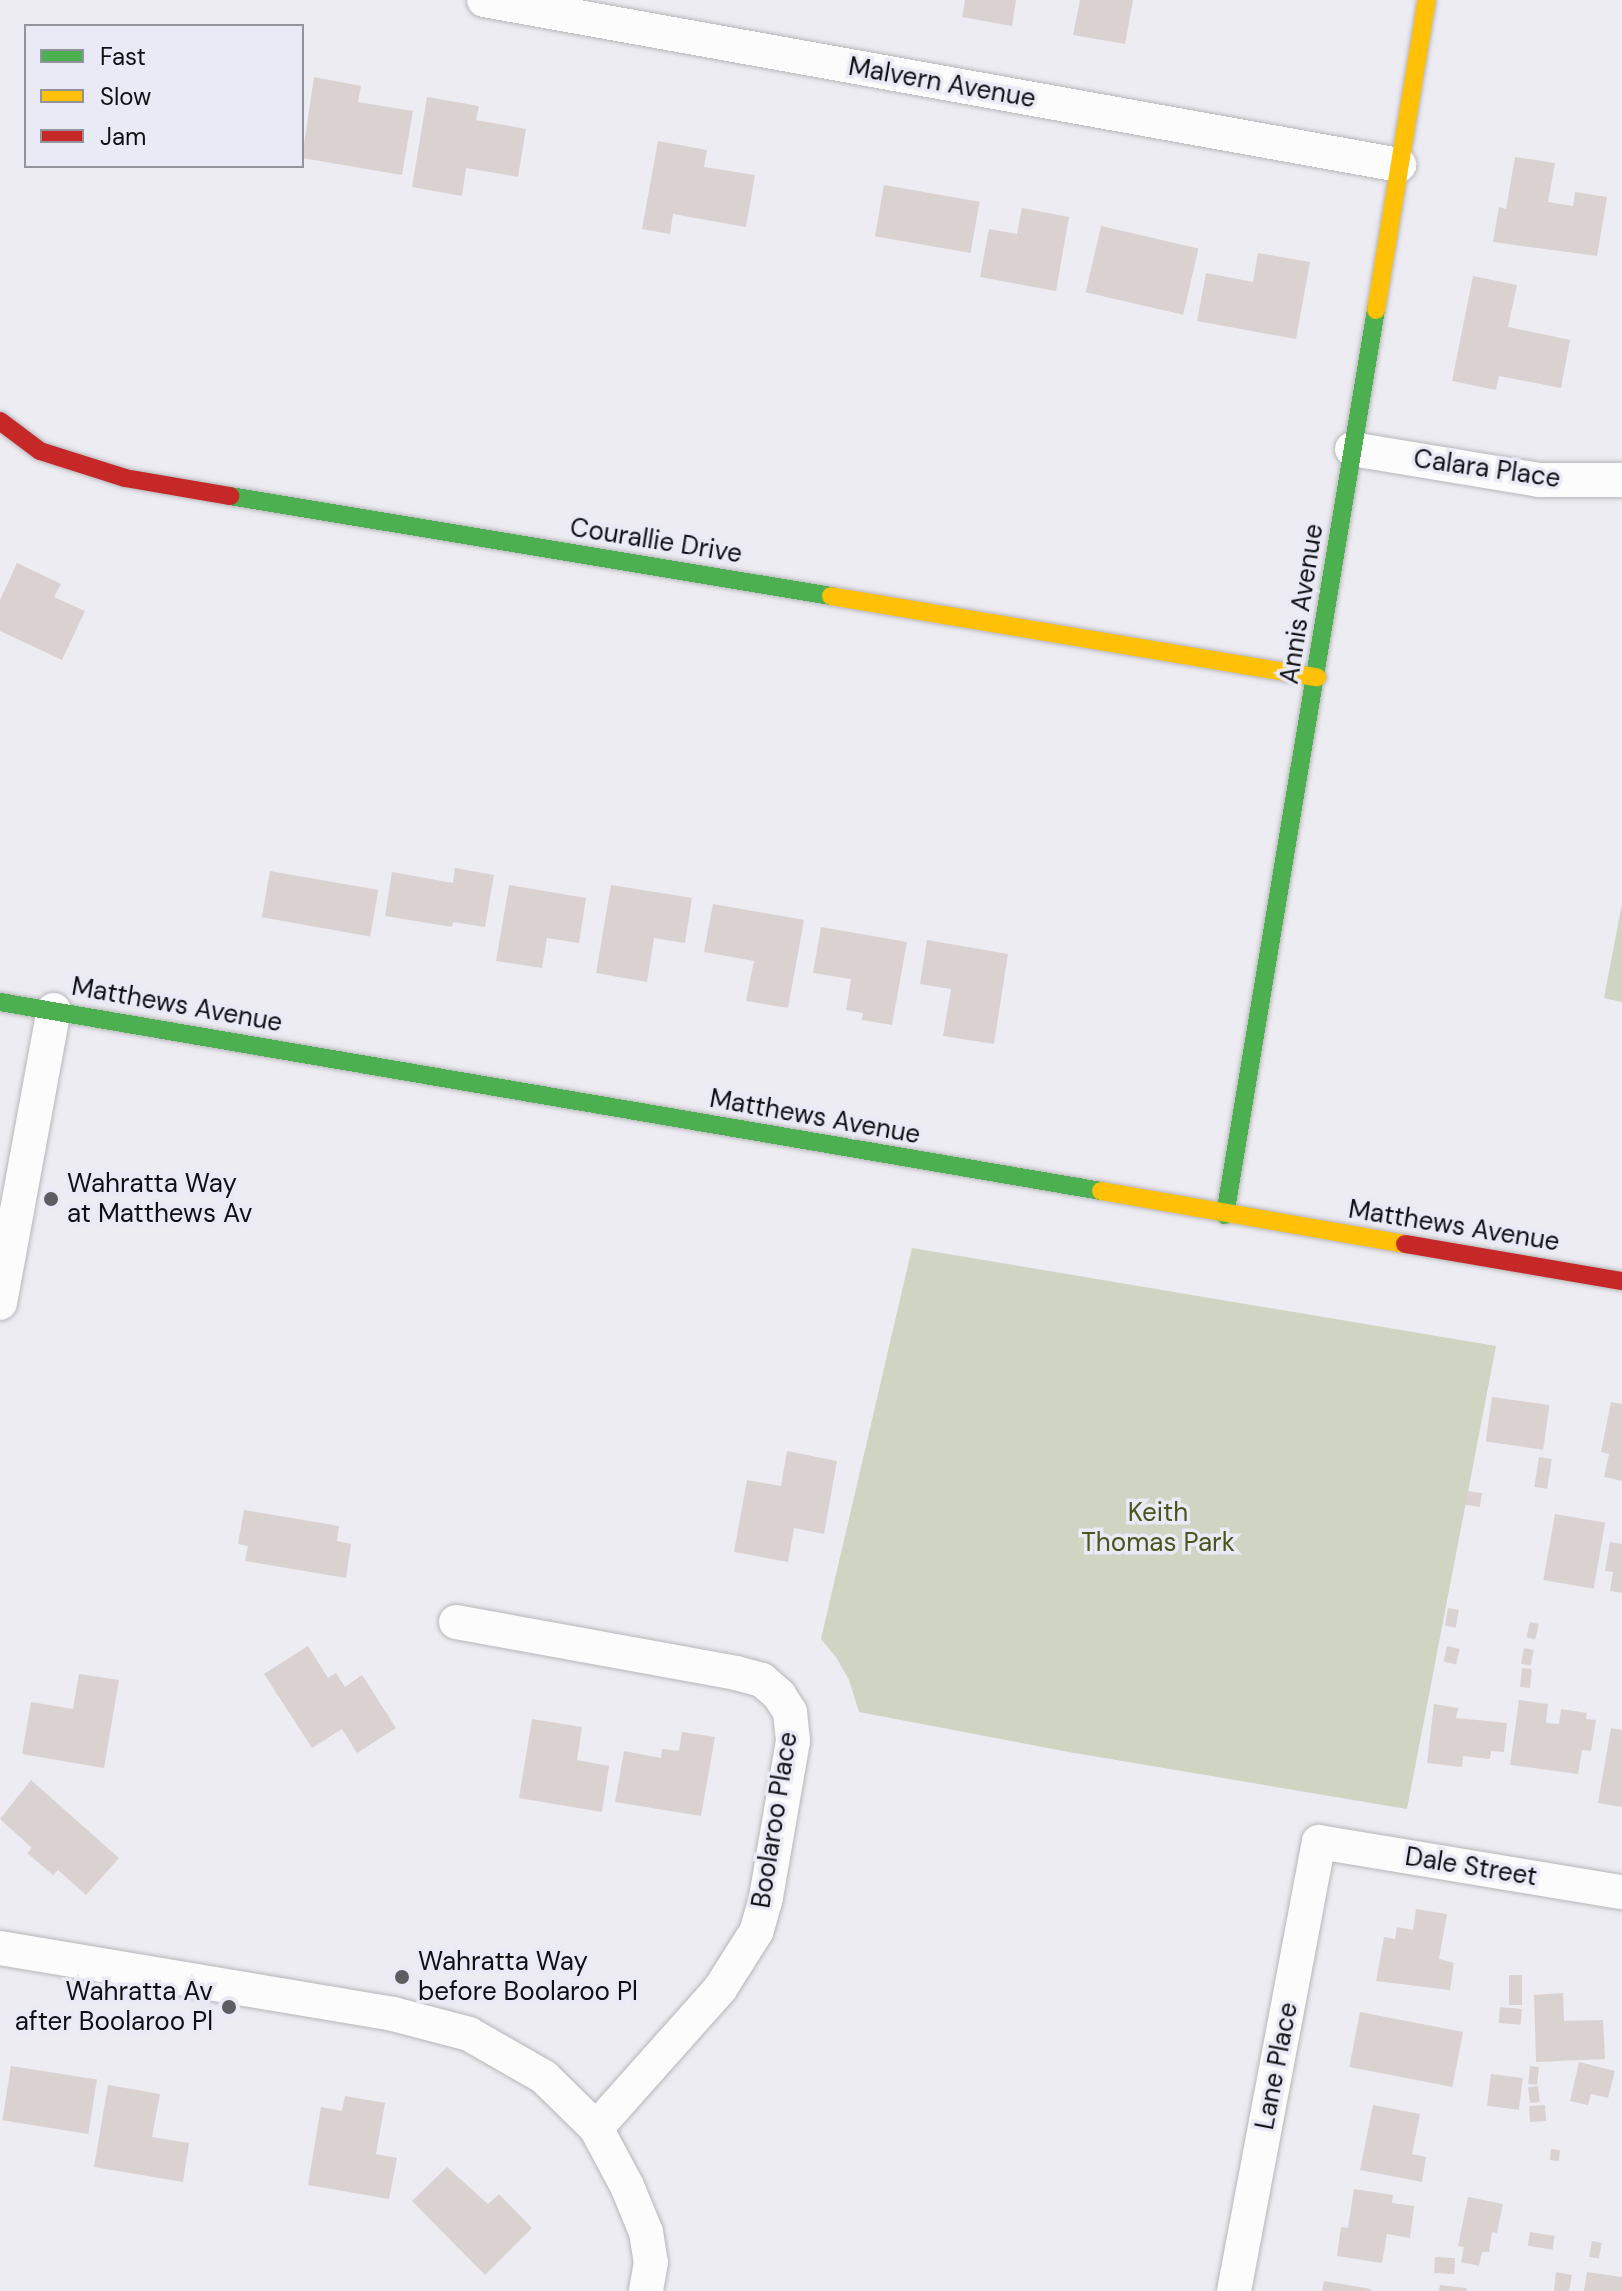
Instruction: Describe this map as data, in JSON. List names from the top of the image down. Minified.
{"streets":{"street":["Malvern Avenue","Calara Place","Courallie Drive","Annis Avenue","Matthews Avenue","Boolaroo Place","Dale Street","Lane Place"]},"crossings":[["Malvern Avenue","Annis Avenue"],["Calara Place","Annis Avenue"],["Courallie Drive","Annis Avenue"],["Annis Avenue","Matthews Avenue"],["Dale Street","Lane Place"]],"parks":["Keith Thomas Park"],"places":["Wahratta Way at Matthews Av","Wahratta Way before Boolaroo Pl","Wahratta Av after Boolaroo Pl"],"legend":["Fast","Slow","Jam"]}
